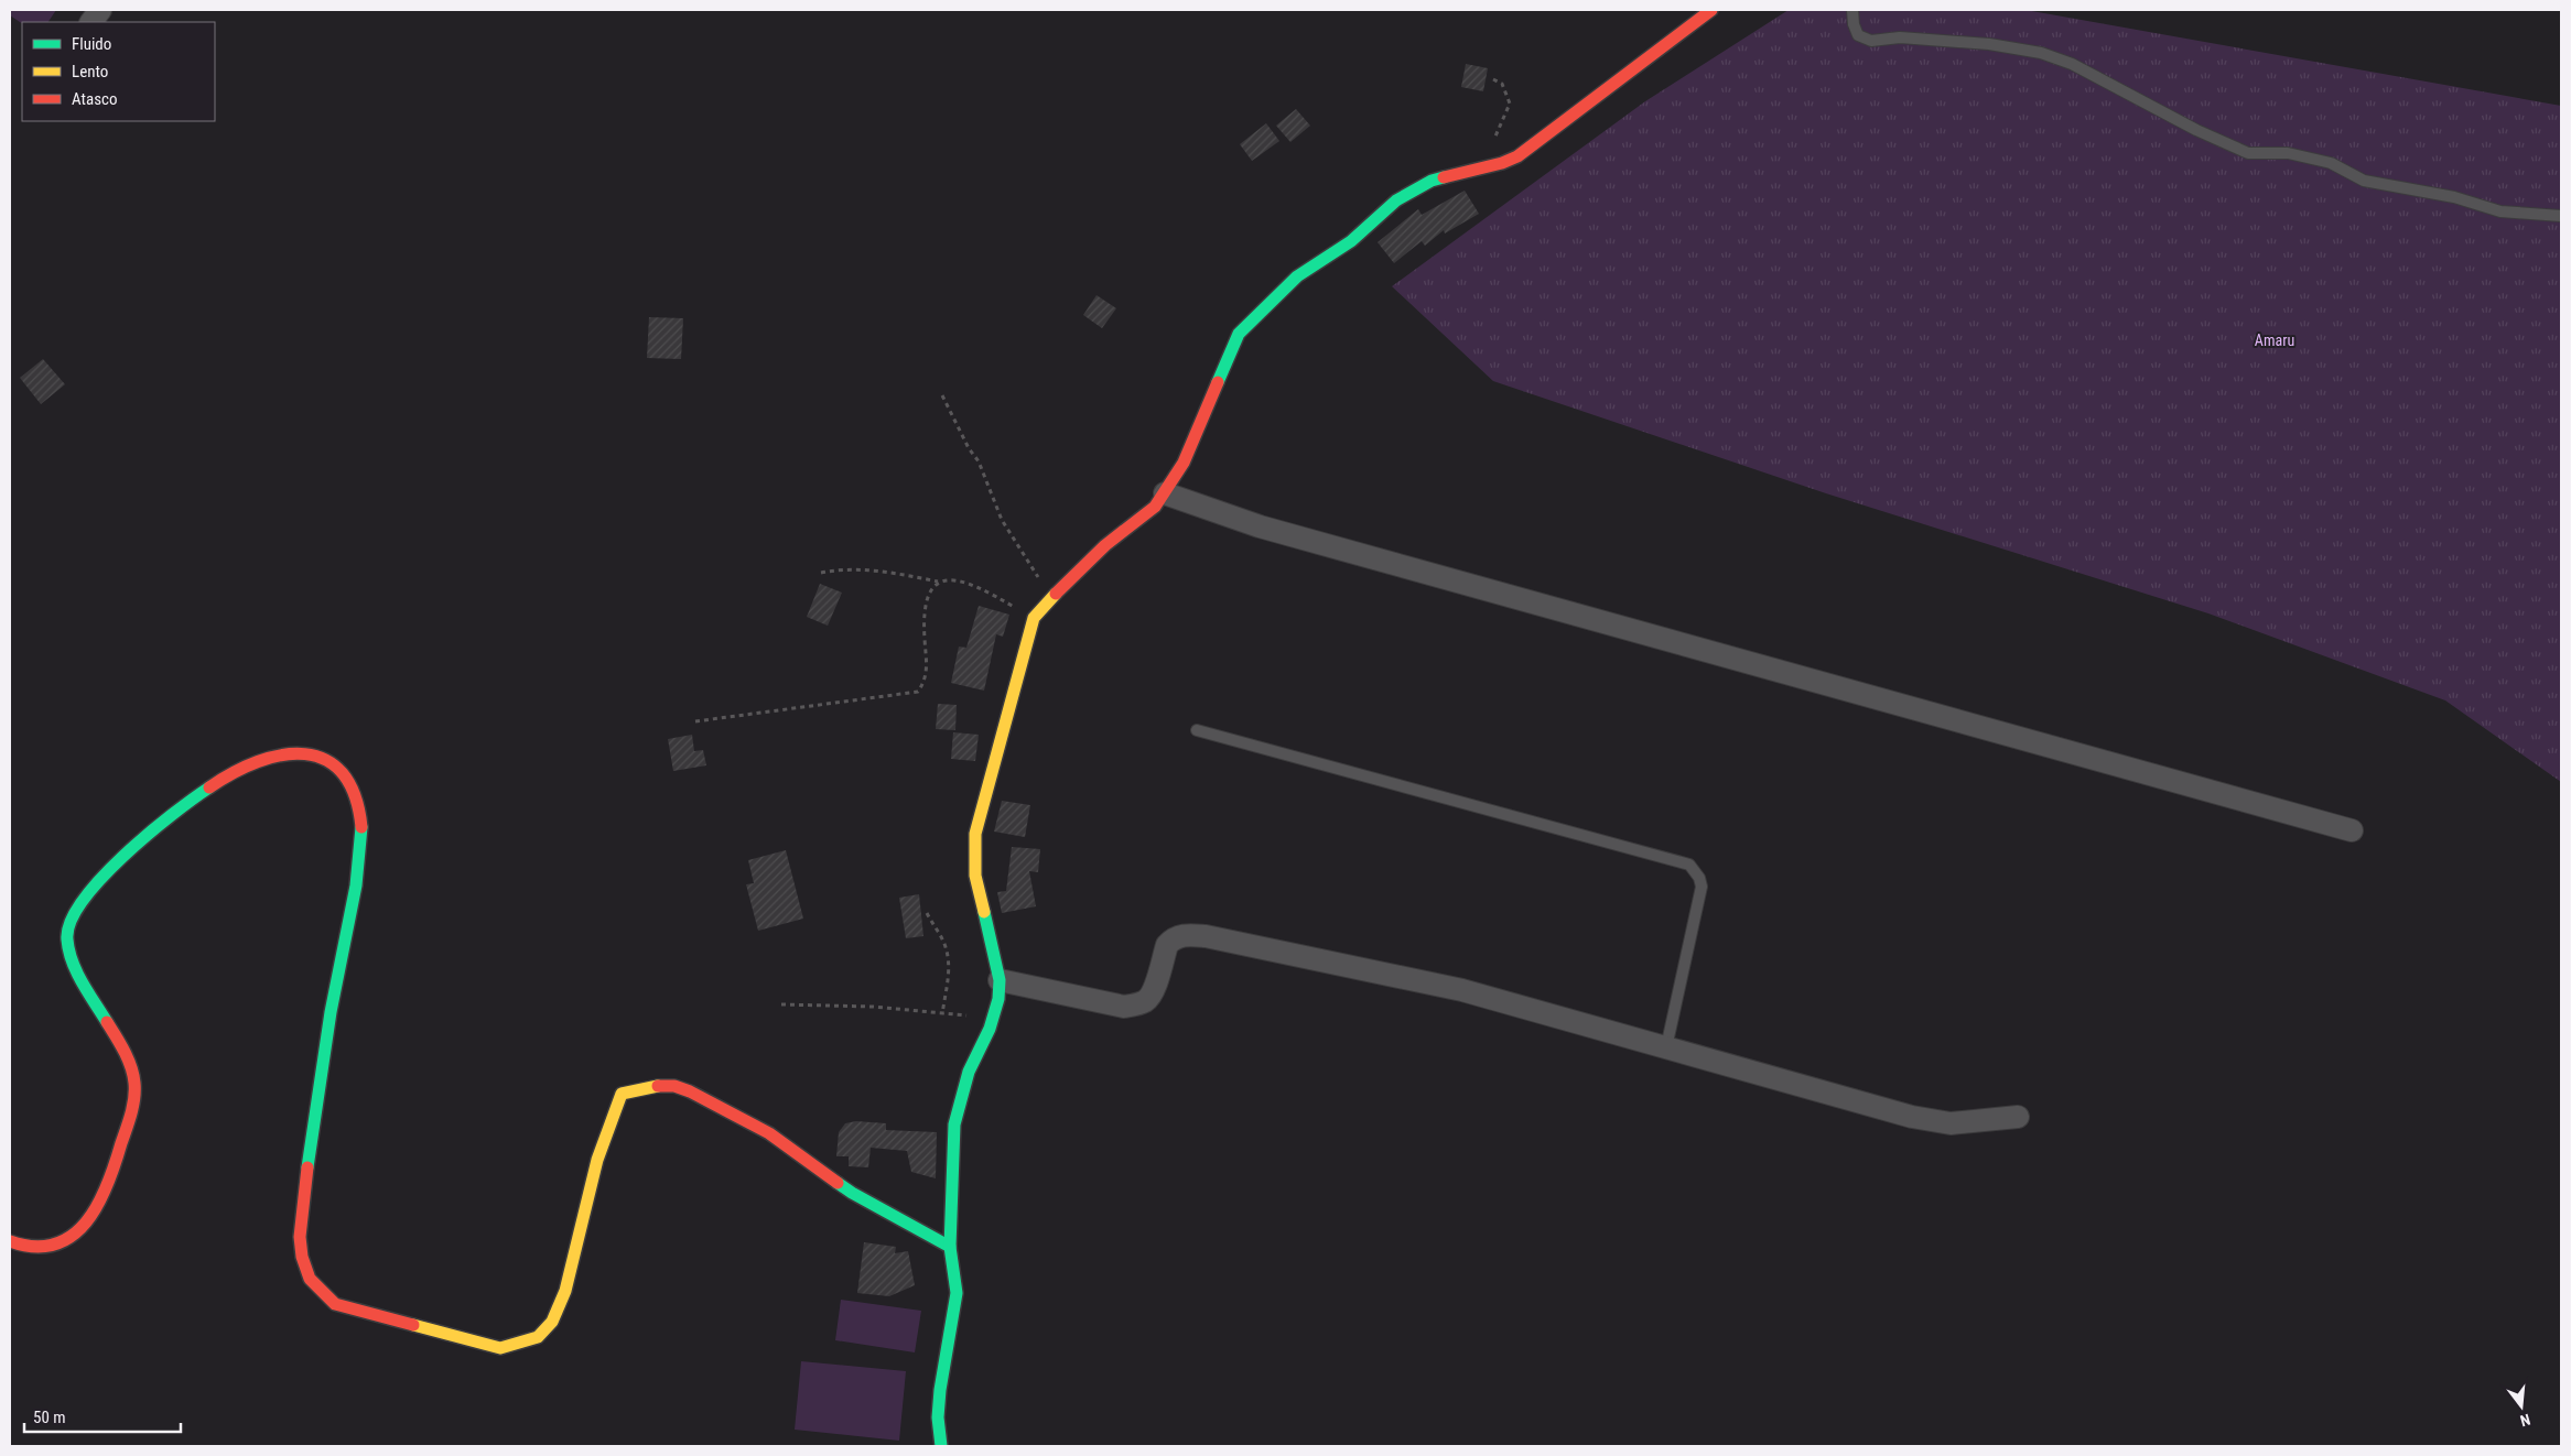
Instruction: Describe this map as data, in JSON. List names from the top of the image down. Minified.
{"parks":["Amaru"],"legend":["Fluido","Lento","Atasco"],"scale_bar":"50 m","north":"bottom"}
